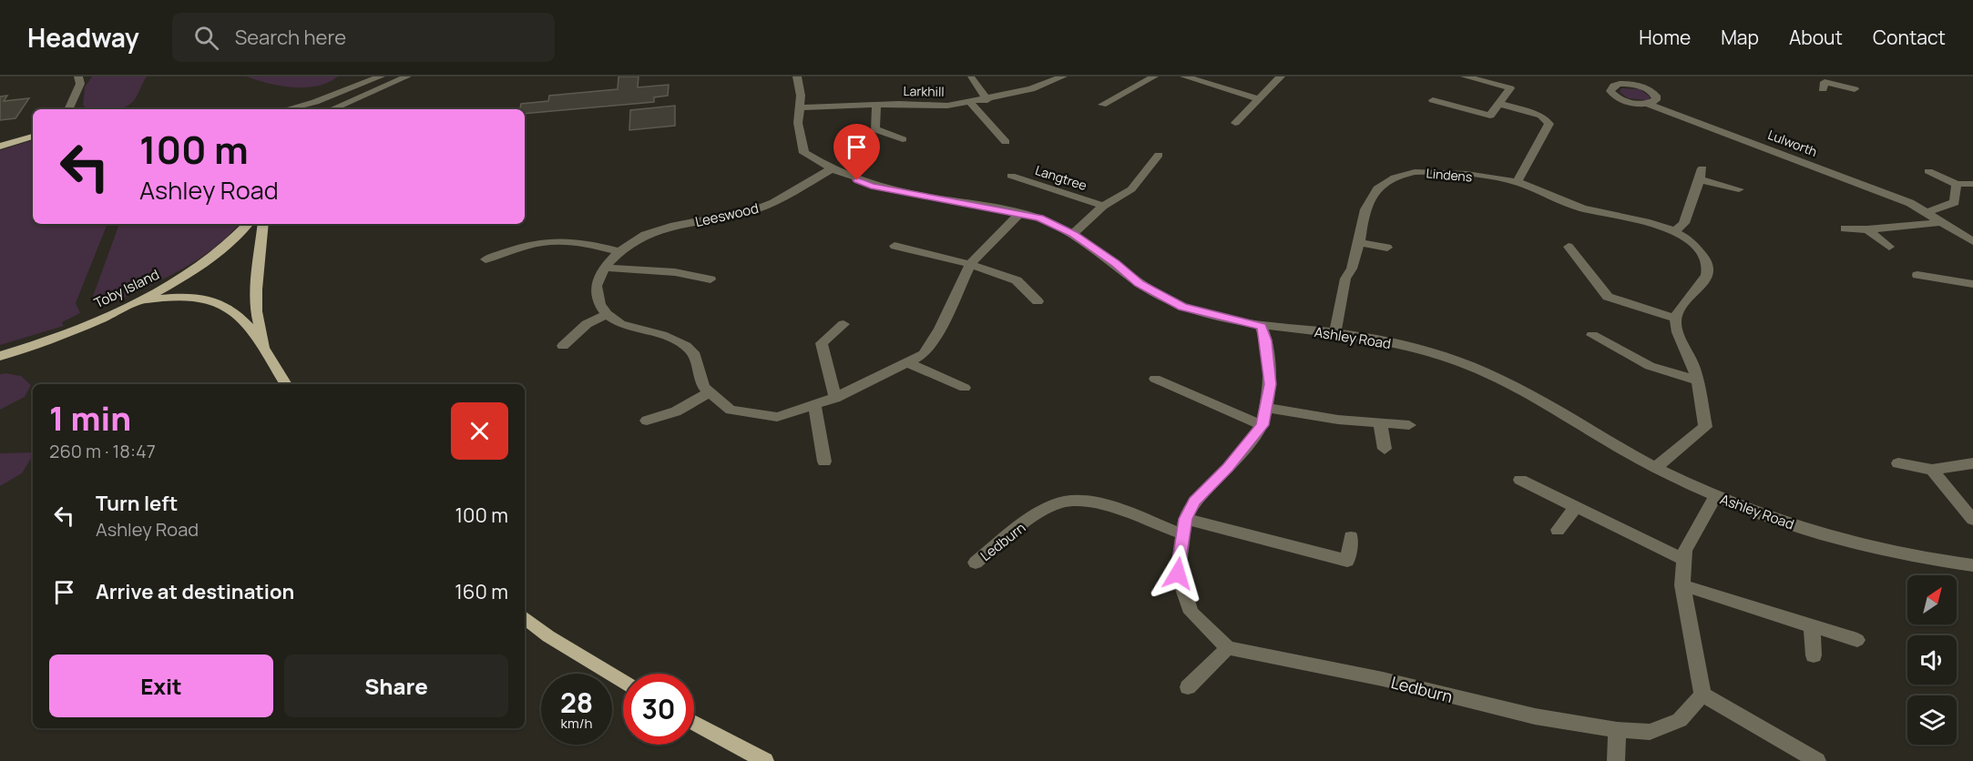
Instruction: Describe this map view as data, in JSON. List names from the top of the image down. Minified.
{"streets":{"main road":["Toby Island"],"street":["Larkhill","Lulworth","Lindens","Langtree","Leeswood","Ashley Road","Ledburn"]},"crossings":[["Larkhill","Ashley Road"],["Lindens","Ashley Road"],["Leeswood","Ashley Road"]],"north":"top right","page":{"header":"Headway","search":"Search here","nav":["Home","Map","About","Contact"],"turn":["100 m","Ashley Road"],"heading":["1 min","260 m · 18:47"],"list":[{"name":"Turn left","note":"Ashley Road","value":"100 m"},{"name":"Arrive at destination","value":"160 m"}],"buttons":["Exit","Share"],"speed":"28 km/h","limit":"30"}}
